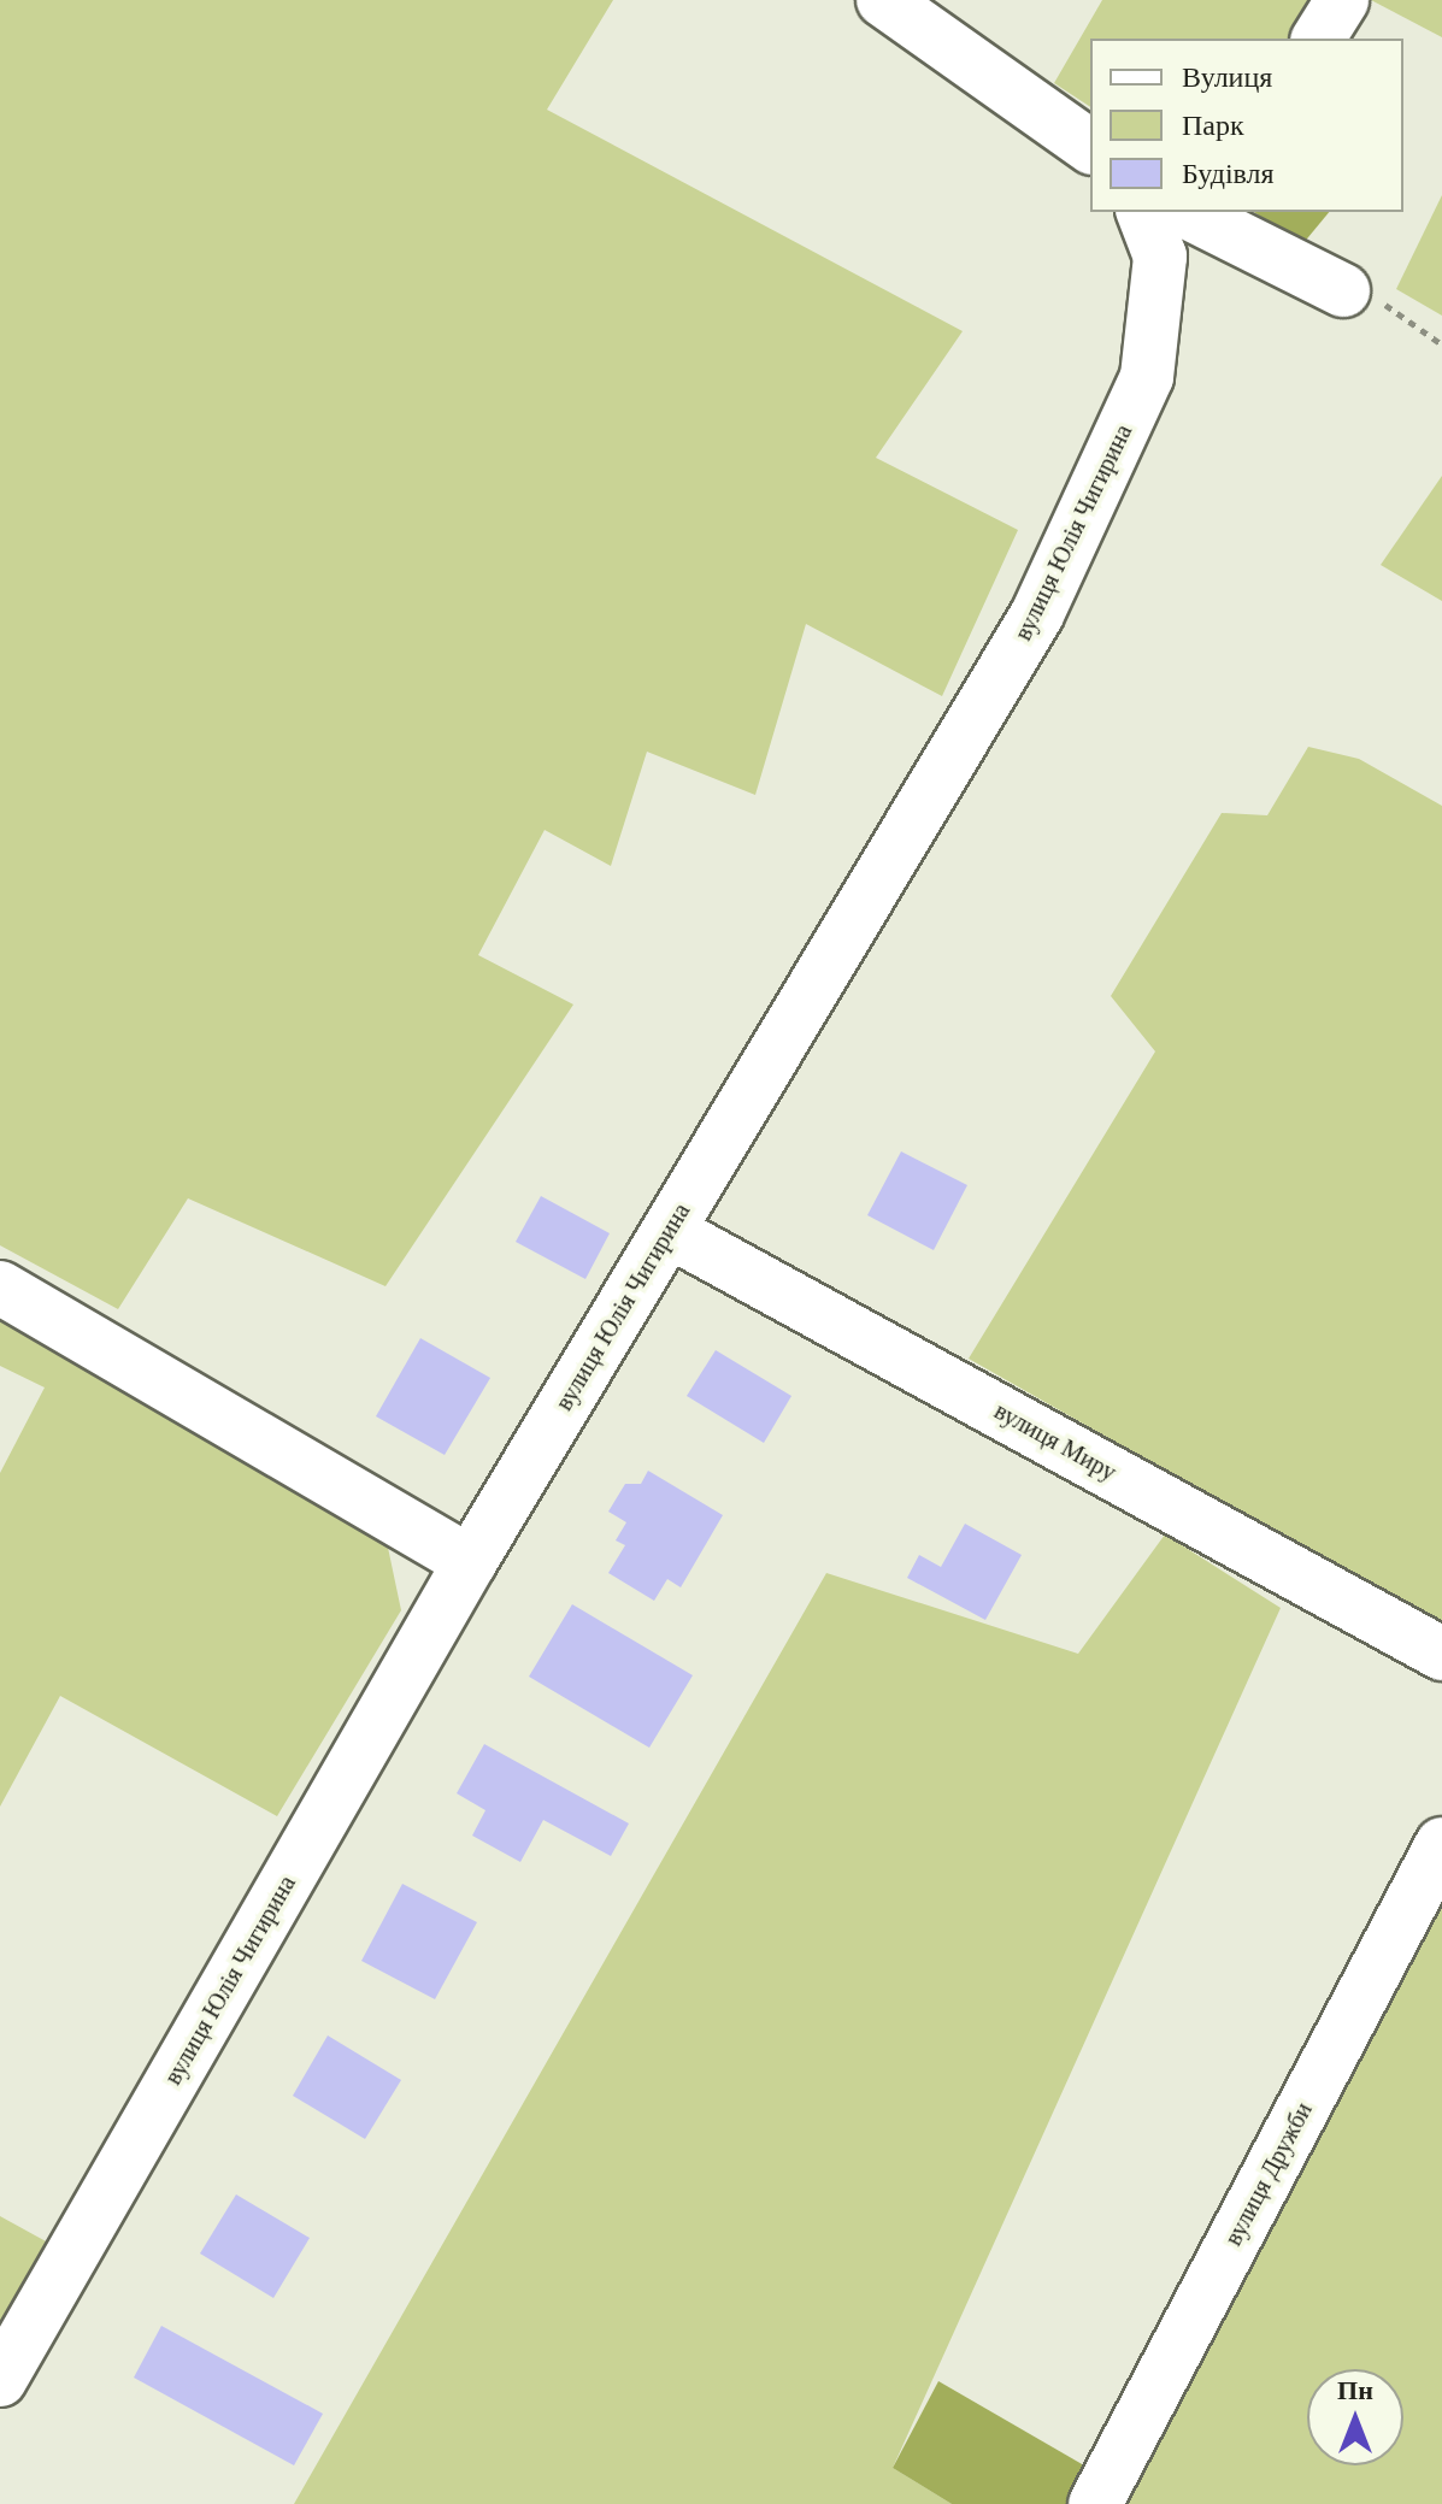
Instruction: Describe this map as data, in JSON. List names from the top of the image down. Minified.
{"streets":{"street":["вулиця Юлія Чигирина","вулиця Миру","вулиця Дружби"]},"crossings":[["вулиця Юлія Чигирина","вулиця Миру"]],"legend":["Вулиця","Парк","Будівля"],"north":"top"}
